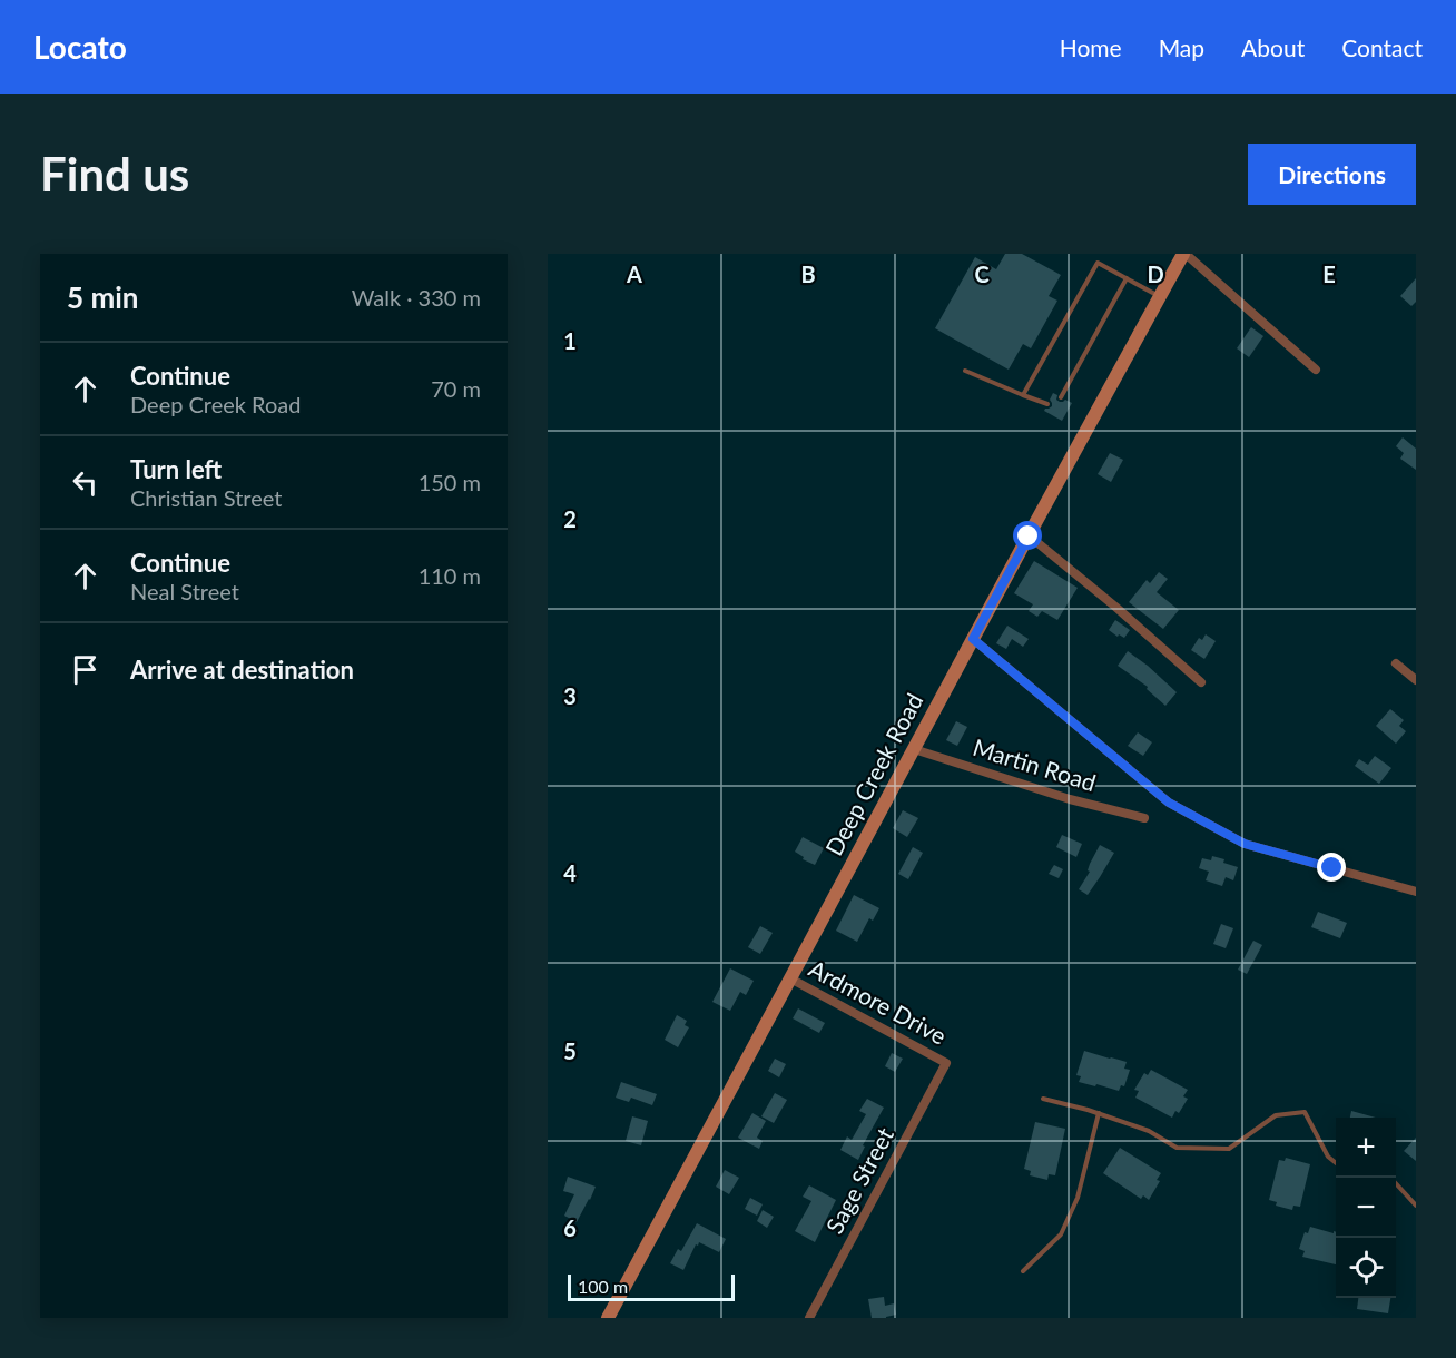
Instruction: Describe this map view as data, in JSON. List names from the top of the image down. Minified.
{"streets":{"street":["Martin Road","Deep Creek Road","Ardmore Drive","Sage Street"]},"crossings":[["Martin Road","Deep Creek Road"],["Deep Creek Road","Ardmore Drive"],["Ardmore Drive","Sage Street"]],"scale_bar":"100 m","page":{"header":"Locato","nav":["Home","Map","About","Contact"],"buttons":"Directions","title":"Find us","heading":["5 min","Walk · 330 m"],"list":[["Continue","Deep Creek Road","70 m"],["Turn left","Christian Street","150 m"],["Continue","Neal Street","110 m"],"Arrive at destination"],"map_buttons":["+","−"],"scale":"100 m"},"grid":{"columns":["A","B","C","D","E"],"rows":["1","2","3","4","5","6"]}}
